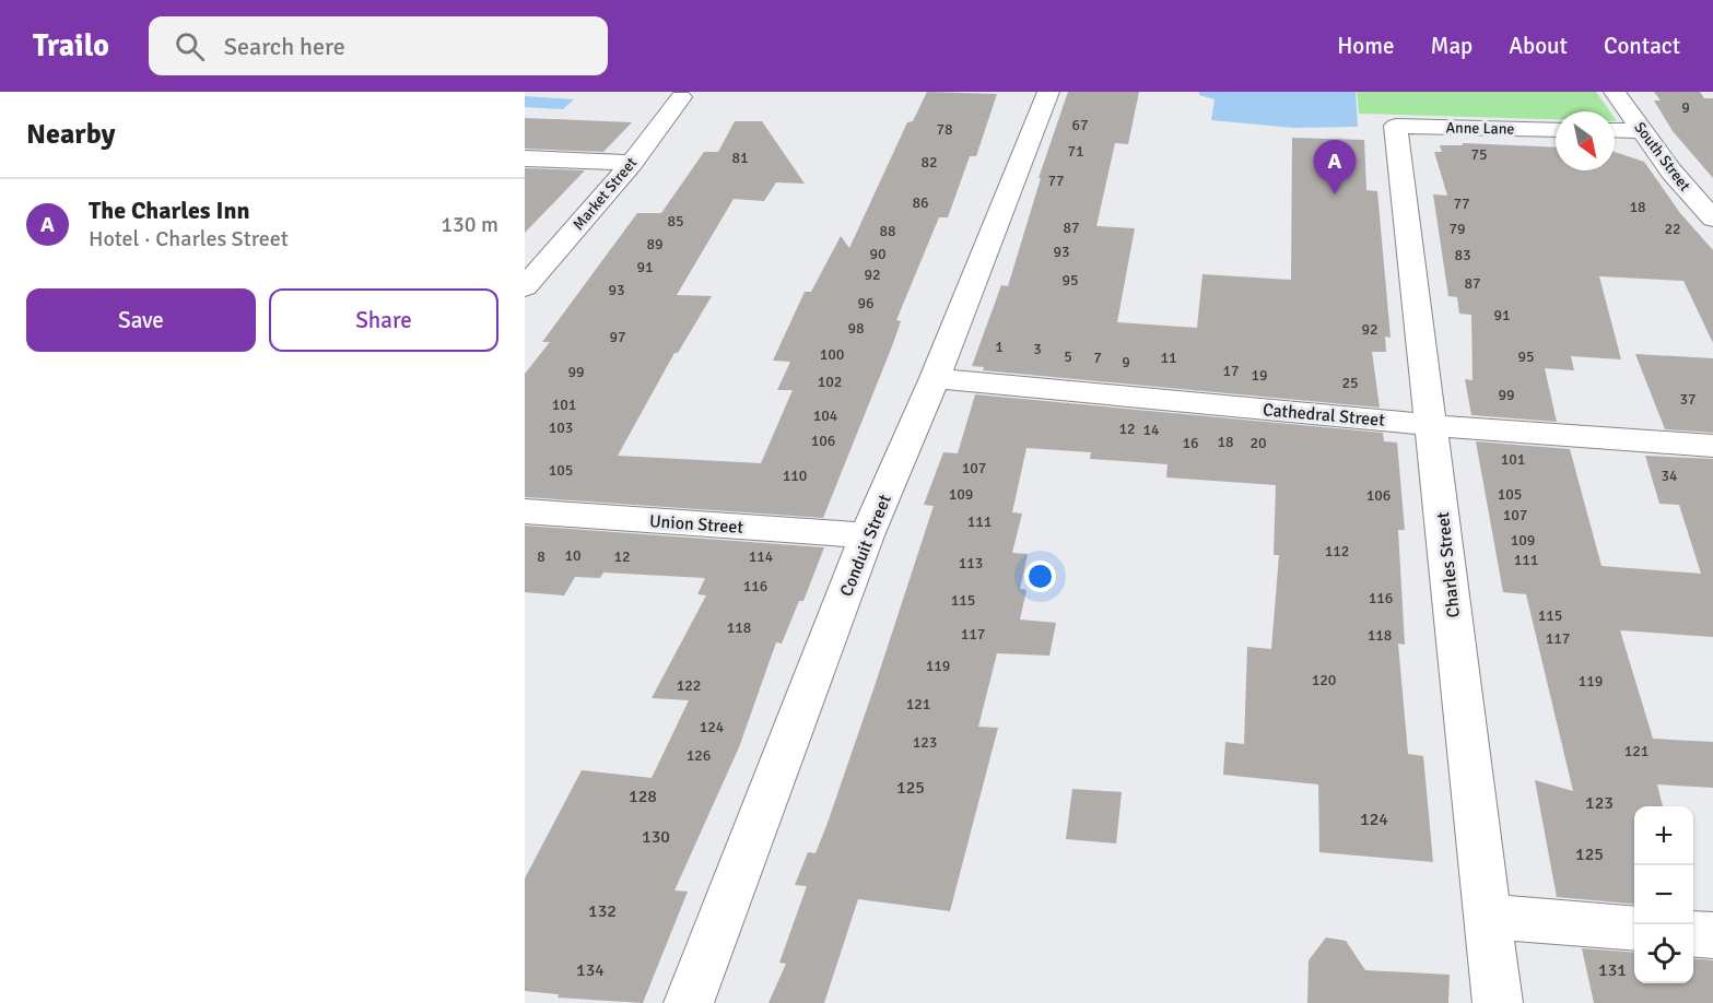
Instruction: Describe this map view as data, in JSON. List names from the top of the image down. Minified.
{"streets":{"street":["Anne Lane","South Street","Market Street","Cathedral Street","Union Street","Conduit Street","Charles Street"]},"crossings":[["Anne Lane","Charles Street"],["Cathedral Street","Conduit Street"],["Cathedral Street","Charles Street"],["Union Street","Conduit Street"]],"house_numbers":["9","67","78","71","75","81","82","77","86","77","18","85","87","79","22","88","89","93","90","83","91","92","95","87","93","96","91","98","92","97","1","3","100","5","95","7","11","9","17","99","19","102","25","99","37","101","104","103","12","14","106","18","16","20","101","107","105","110","34","109","105","106","107","111","109","112","10","8","12","114","111","113","116","116","115","115","118","117","118","117","119","120","119","122","121","124","123","121","126","125","128","123","124","130","125","132","134","131"],"north":"bottom right","page":{"header":"Trailo","search":"Search here","nav":["Home","Map","About","Contact"],"heading":"Nearby","pins":"A","list":[{"mark":"A","name":"The Charles Inn","note":"Hotel · Charles Street","value":"130 m"}],"buttons":["Save","Share"],"map_buttons":["+","−"]}}
